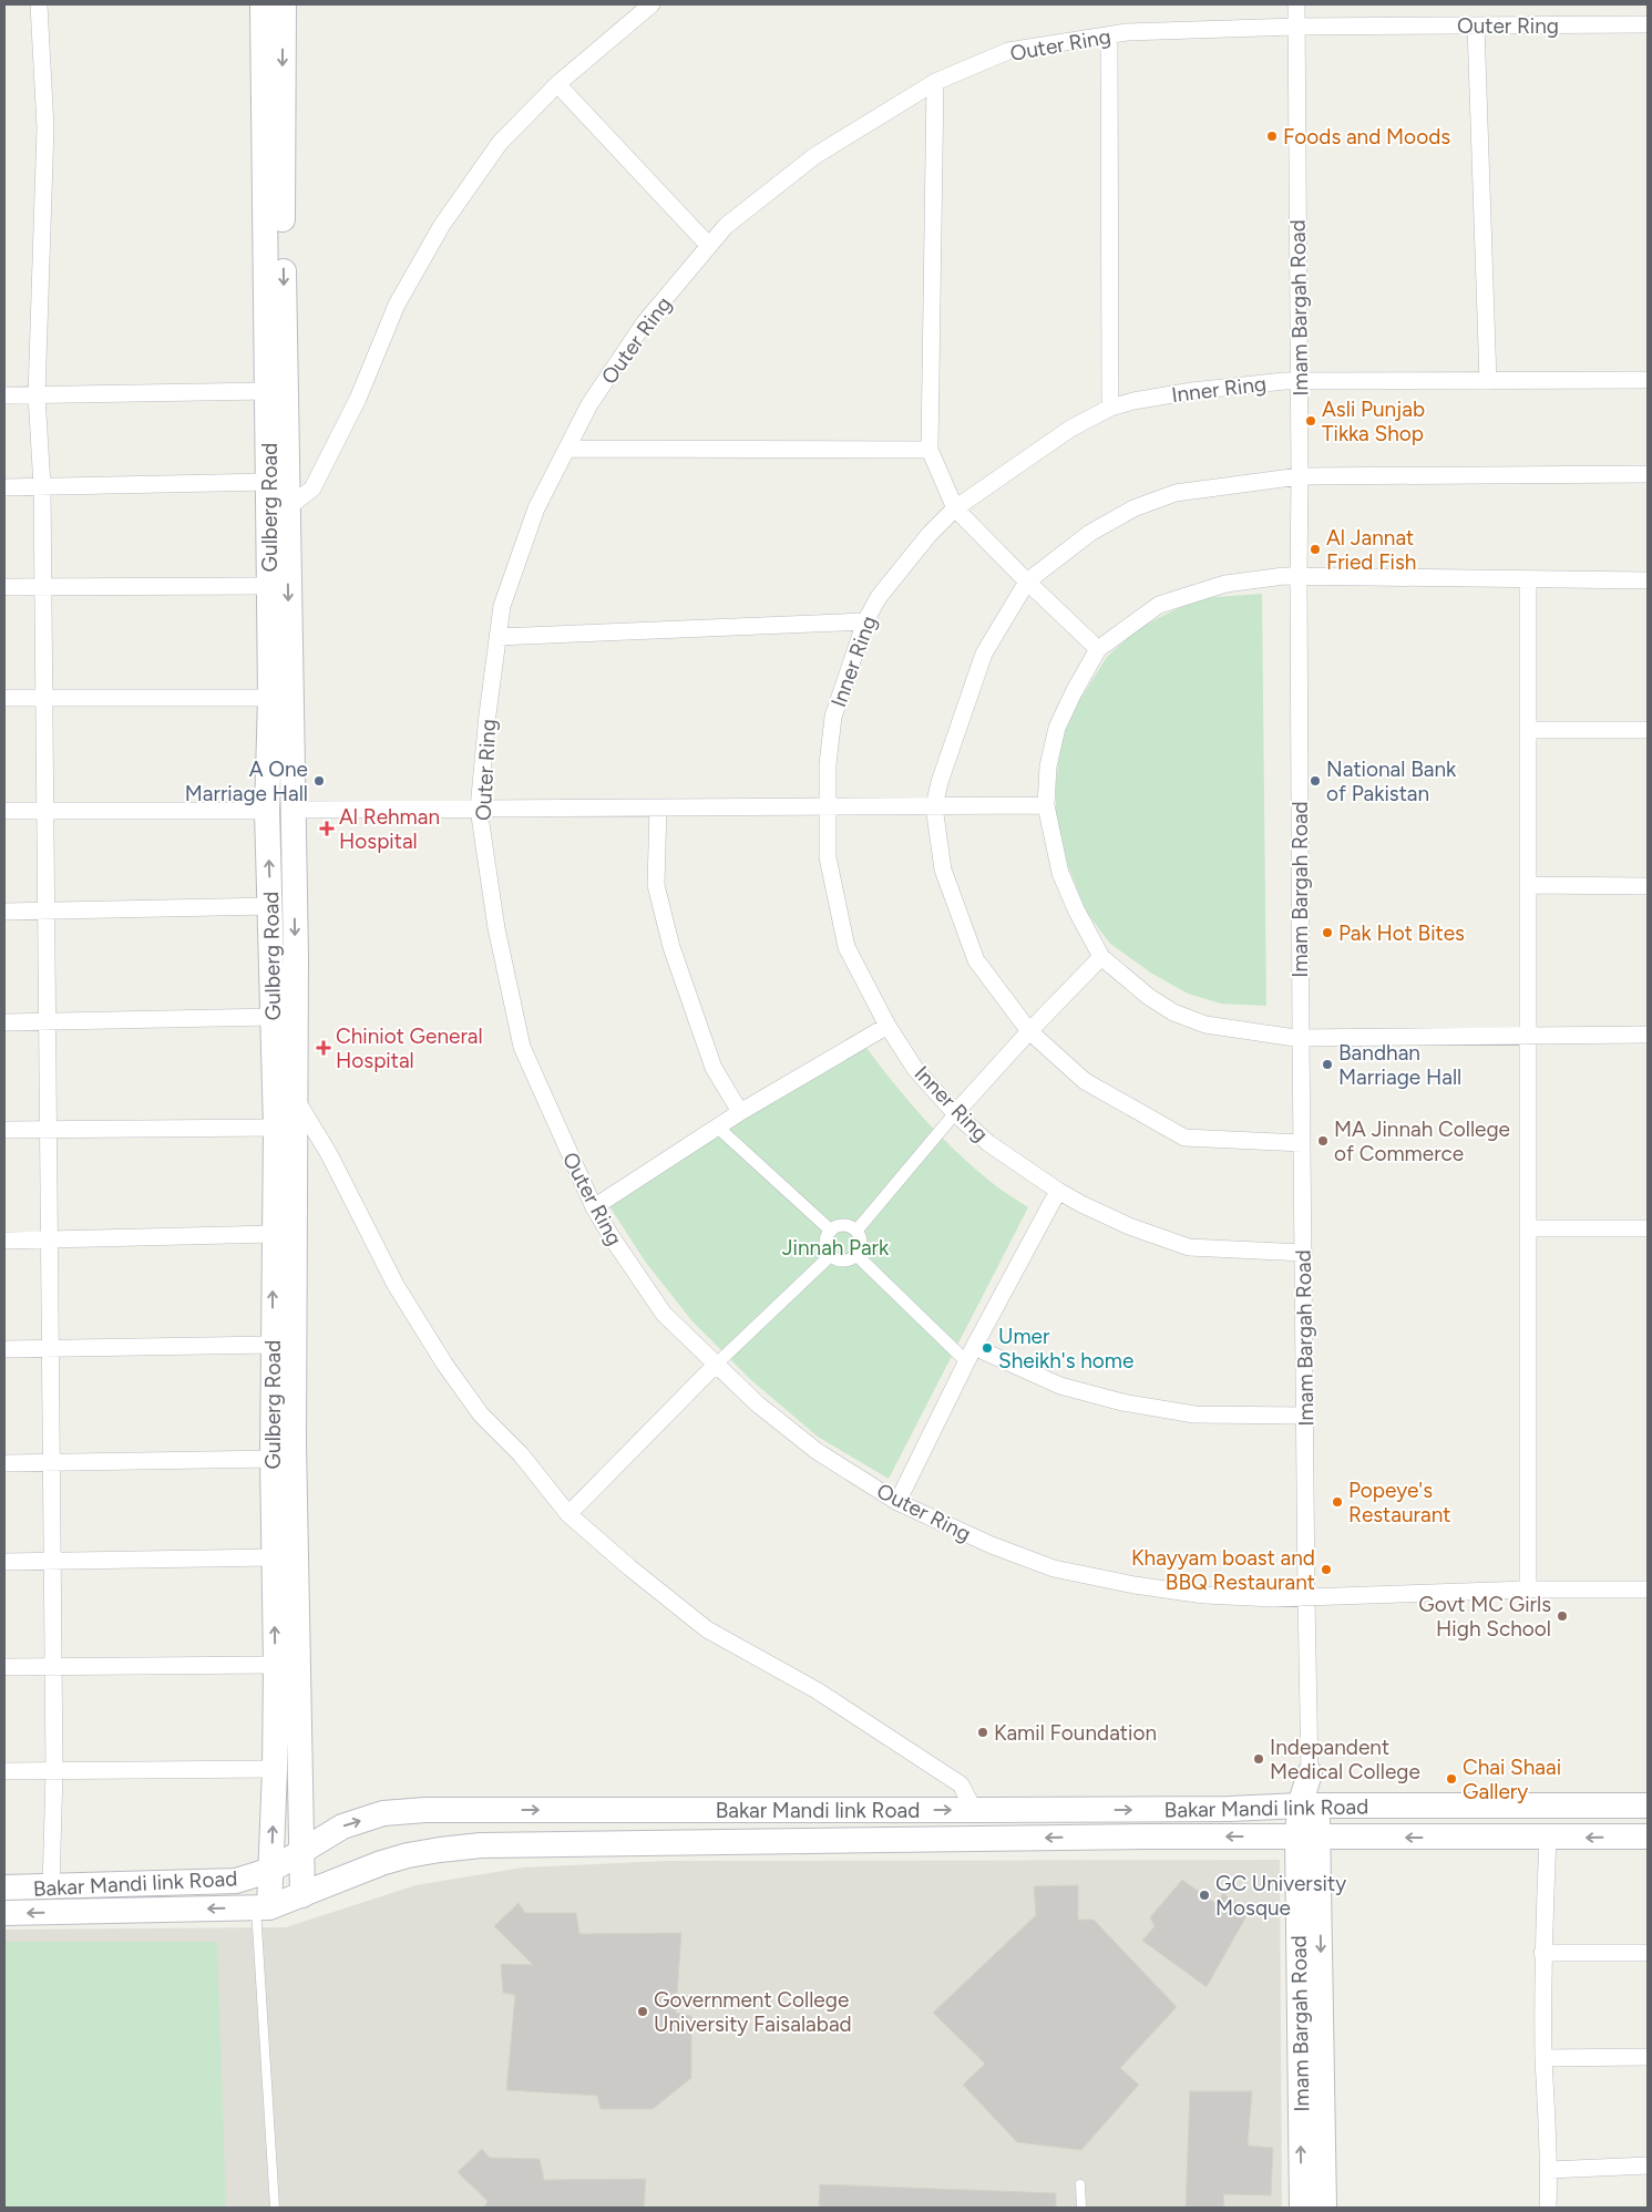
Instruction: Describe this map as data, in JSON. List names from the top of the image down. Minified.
{"streets":{"main road":["Imam Bargah Road","Gulberg Road","Bakar Mandi link Road"],"street":["Outer Ring","Inner Ring"]},"crossings":[["Outer Ring","Imam Bargah Road"],["Imam Bargah Road","Inner Ring"],["Imam Bargah Road","Bakar Mandi link Road"],["Gulberg Road","Bakar Mandi link Road"]],"parks":["Jinnah Park"],"places":{"other":["Foods and Moods","Asli Punjab Tikka Shop","Al Jannat Fried Fish","A One Marriage Hall","National Bank of Pakistan","Pak Hot Bites","Bandhan Marriage Hall","MA Jinnah College of Commerce","Umer Sheikh's home","Popeye's Restaurant","Khayyam boast and BBQ Restaurant","Govt MC Girls High School","Kamil Foundation","Indepandent Medical College","Chai Shaai Gallery","GC University Mosque","Government College University Faisalabad"],"health":["Al Rehman Hospital","Chiniot General Hospital"]}}
